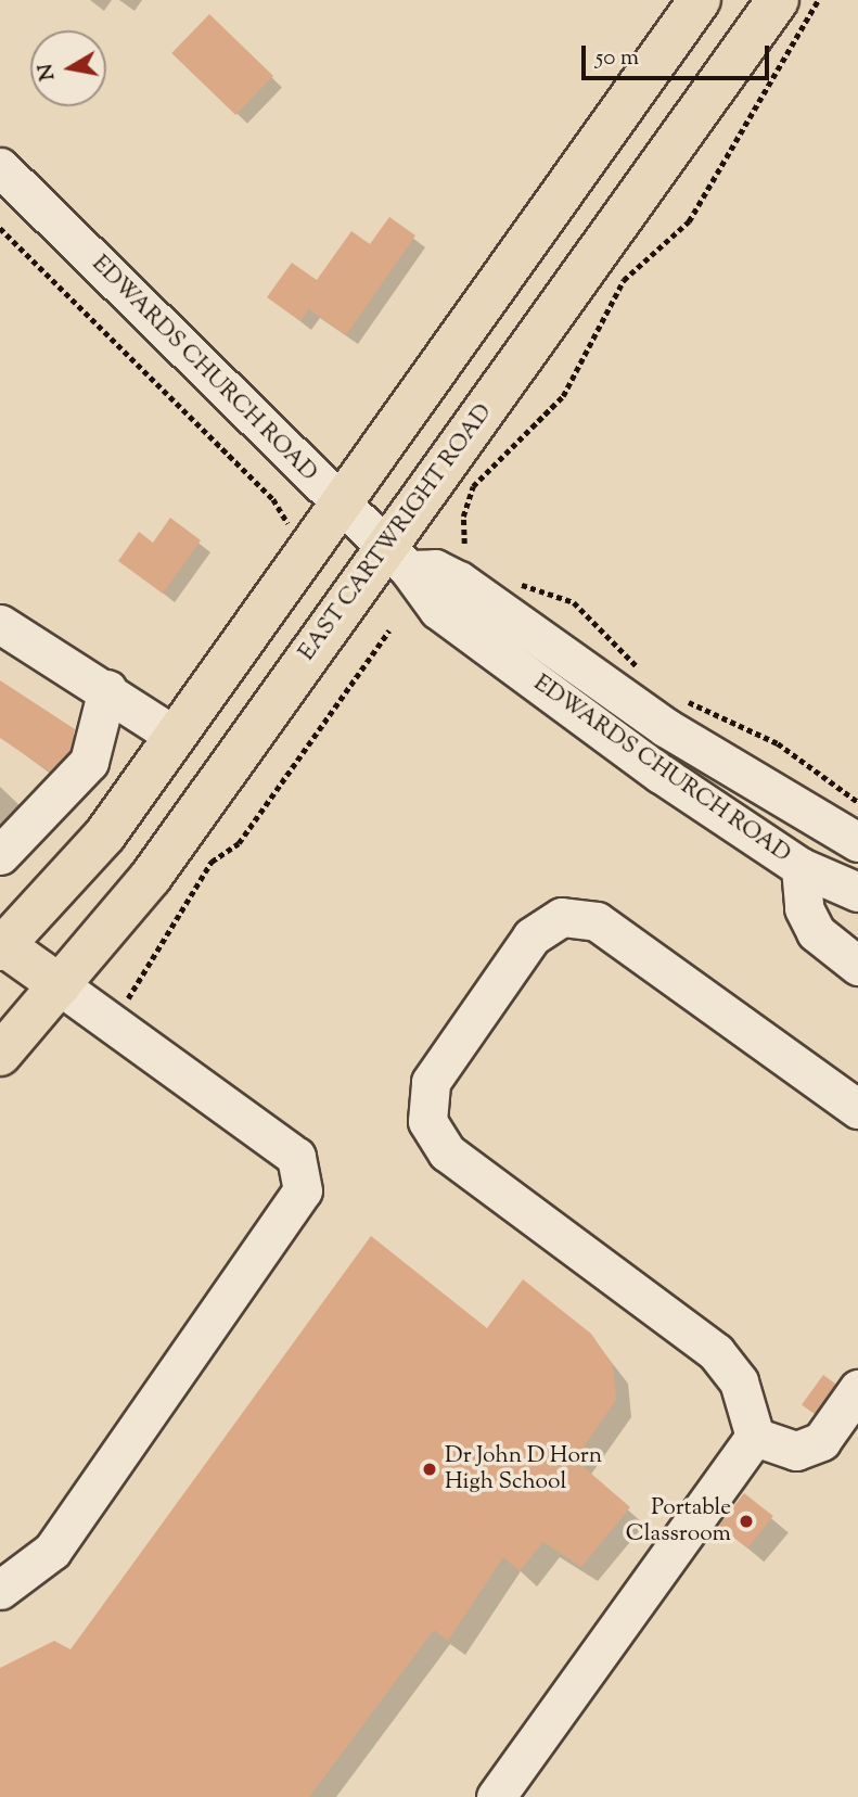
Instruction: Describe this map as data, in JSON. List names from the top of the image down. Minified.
{"streets":{"main road":["EAST CARTWRIGHT ROAD"],"street":["EDWARDS CHURCH ROAD"]},"crossings":[["EDWARDS CHURCH ROAD","EAST CARTWRIGHT ROAD"]],"places":["Dr John D Horn High School","Portable Classroom"],"scale_bar":"50 m","north":"left"}
